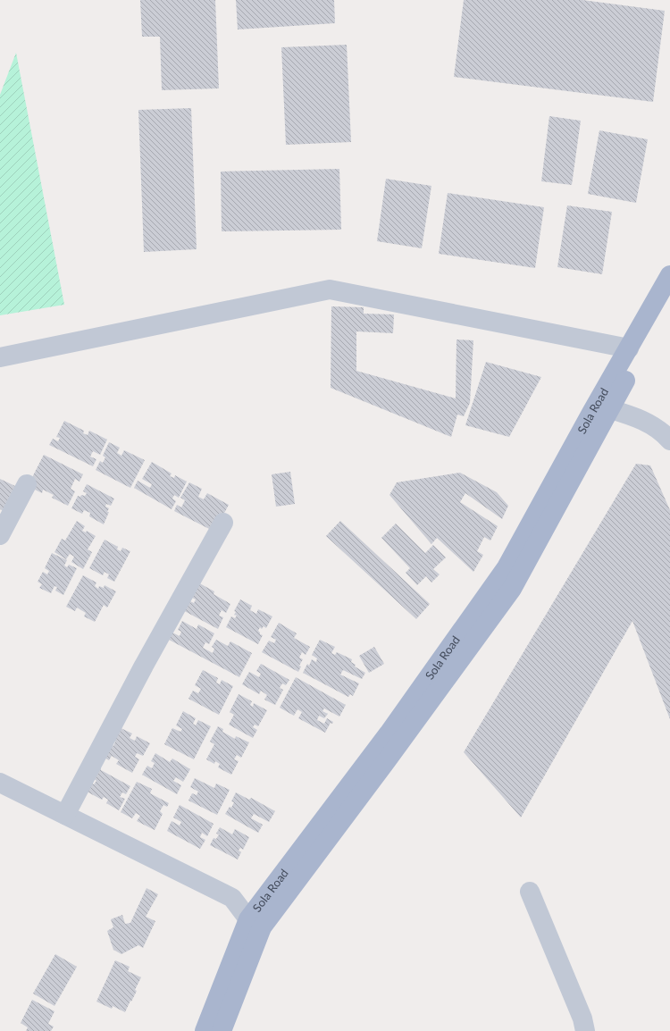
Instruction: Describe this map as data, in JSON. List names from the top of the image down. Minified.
{"streets":{"main road":["Sola Road"]}}
